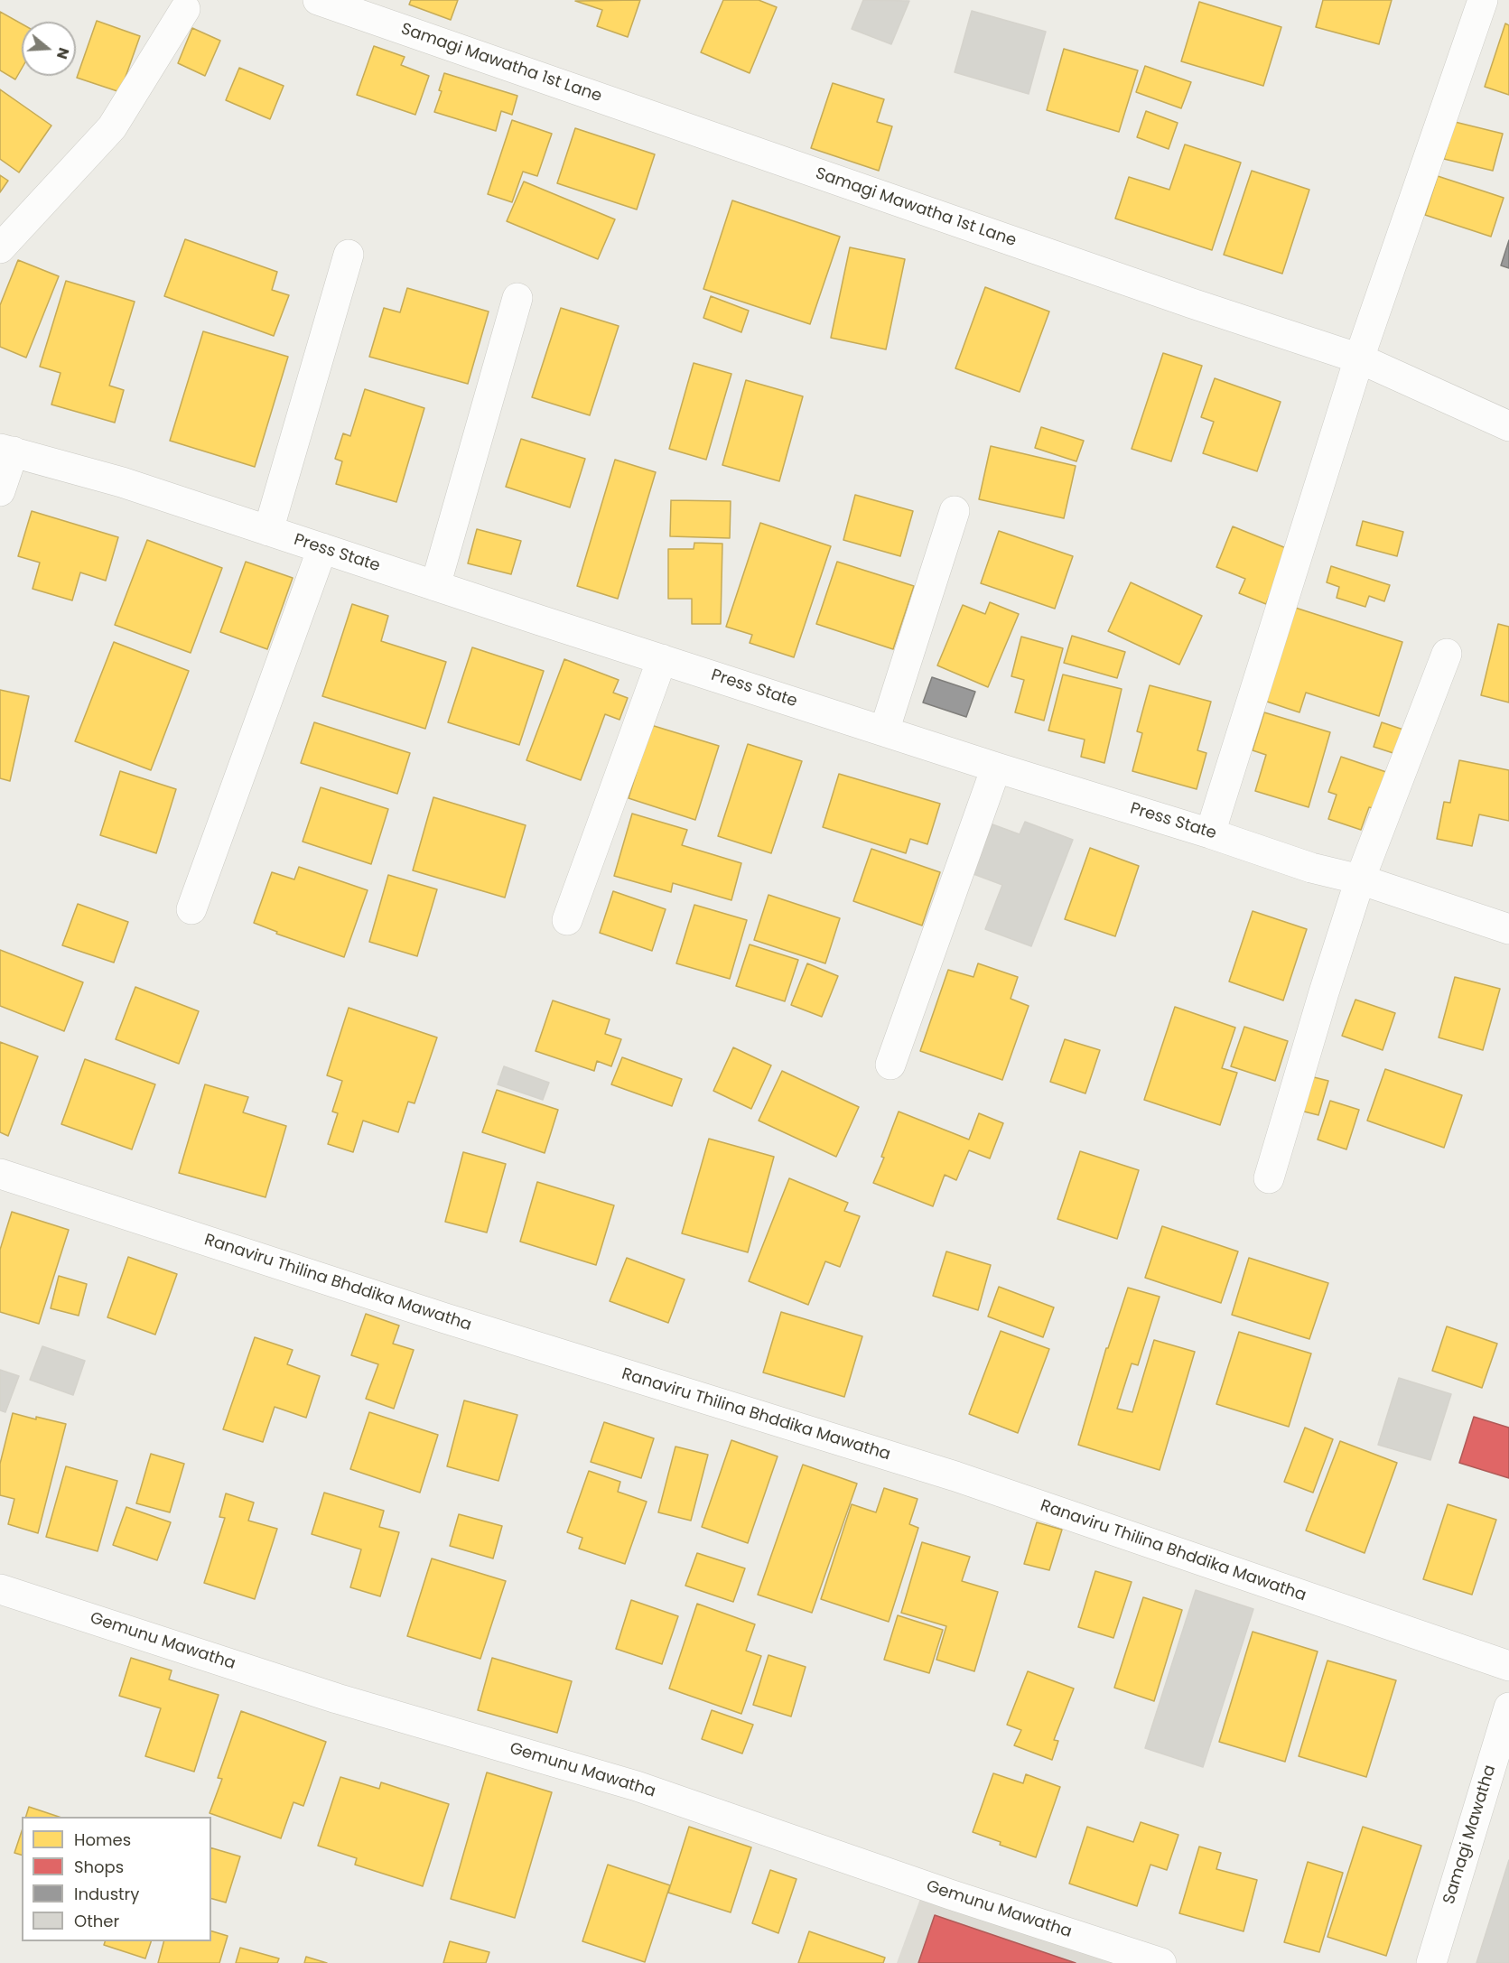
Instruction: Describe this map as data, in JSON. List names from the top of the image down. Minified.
{"streets":{"street":["Samagi Mawatha 1st Lane","Press State","Ranaviru Thilina Bhddika Mawatha","Gemunu Mawatha","Samagi Mawatha"]},"legend":["Homes","Shops","Industry","Other"],"north":"right"}
